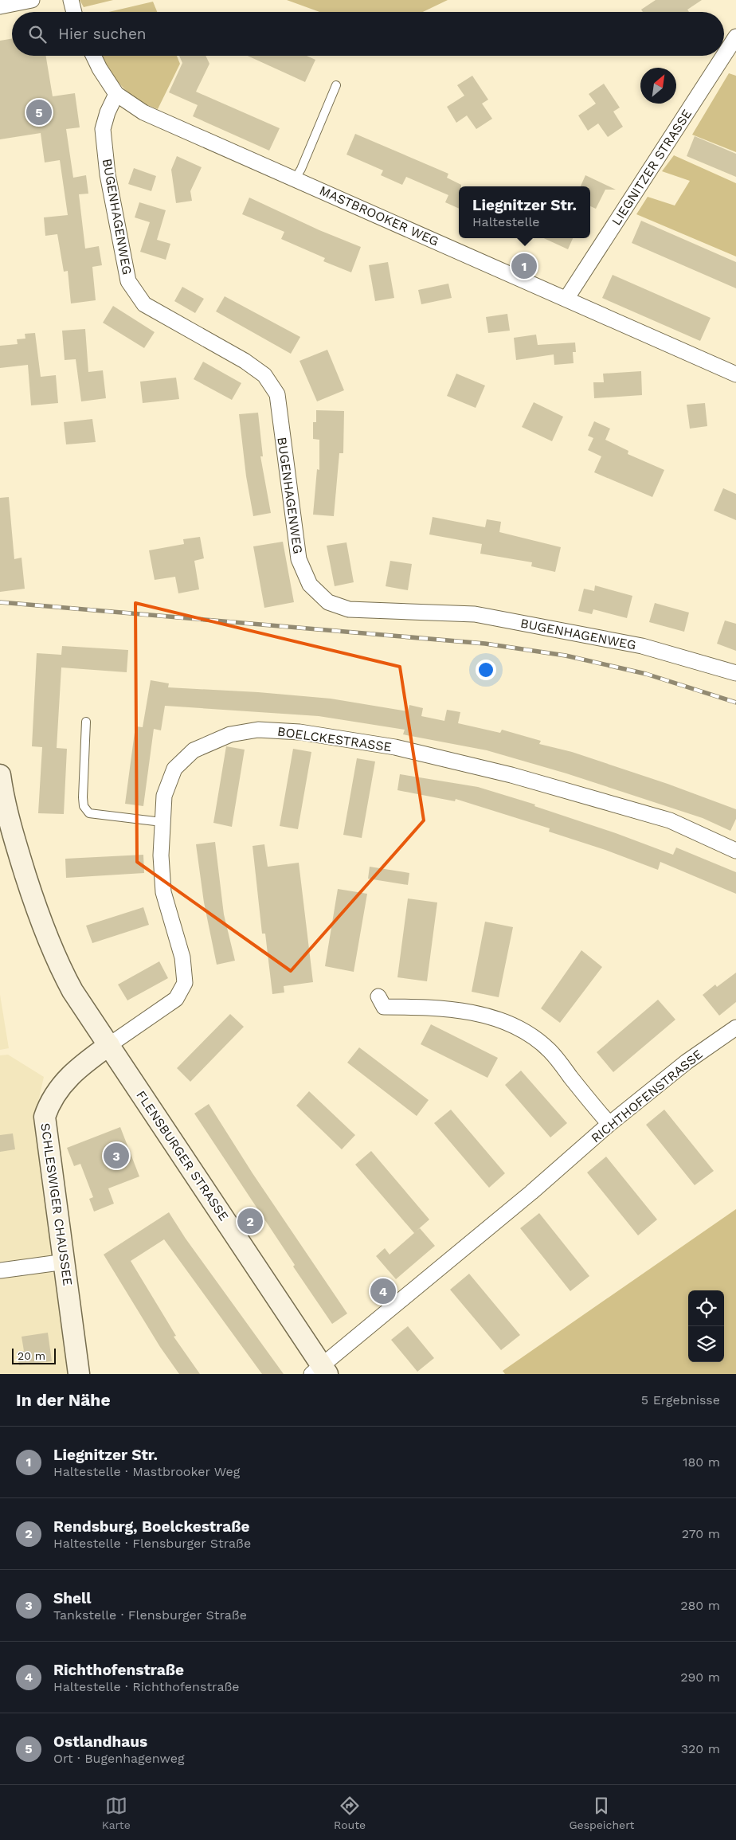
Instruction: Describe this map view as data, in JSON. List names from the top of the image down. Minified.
{"streets":{"main road":["FLENSBURGER STRASSE","SCHLESWIGER CHAUSSEE"],"street":["LIEGNITZER STRASSE","MASTBROOKER WEG","BUGENHAGENWEG","BOELCKESTRASSE","RICHTHOFENSTRASSE"]},"crossings":[["LIEGNITZER STRASSE","MASTBROOKER WEG"],["MASTBROOKER WEG","BUGENHAGENWEG"],["BOELCKESTRASSE","FLENSBURGER STRASSE"],["BOELCKESTRASSE","SCHLESWIGER CHAUSSEE"],["RICHTHOFENSTRASSE","FLENSBURGER STRASSE"],["FLENSBURGER STRASSE","SCHLESWIGER CHAUSSEE"]],"scale_bar":"20 m","north":"top right","page":{"search":"Hier suchen","pins":["5","1","3","2","4"],"popup":["Liegnitzer Str.","Haltestelle"],"scale":"20 m","heading":["In der Nähe","5 Ergebnisse"],"list":[{"mark":"1","name":"Liegnitzer Str.","note":"Haltestelle · Mastbrooker Weg","value":"180 m"},{"mark":"2","name":"Rendsburg, Boelckestraße","note":"Haltestelle · Flensburger Straße","value":"270 m"},{"mark":"3","name":"Shell","note":"Tankstelle · Flensburger Straße","value":"280 m"},{"mark":"4","name":"Richthofenstraße","note":"Haltestelle · Richthofenstraße","value":"290 m"},{"mark":"5","name":"Ostlandhaus","note":"Ort · Bugenhagenweg","value":"320 m"}],"nav":["Karte","Route","Gespeichert"]}}
